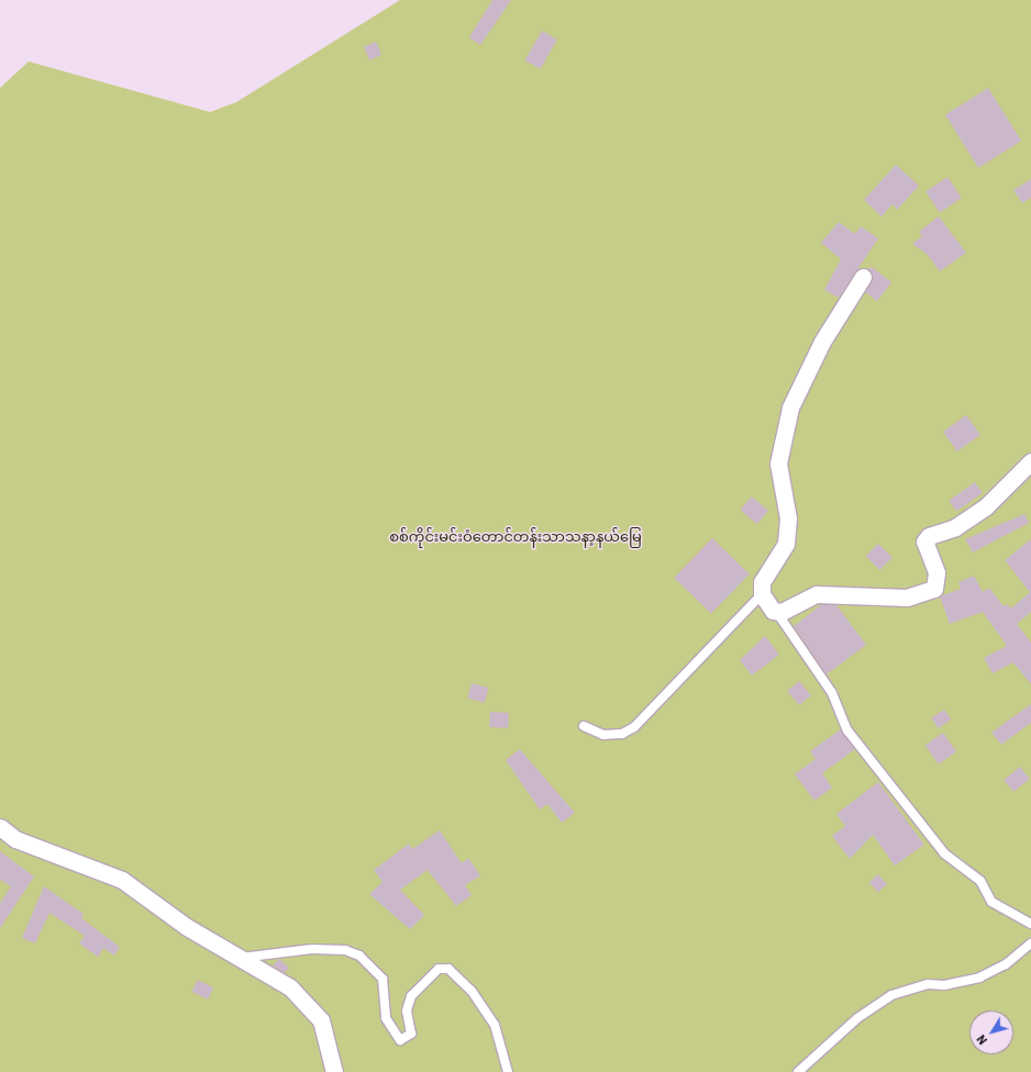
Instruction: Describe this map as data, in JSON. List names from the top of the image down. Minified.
{"parks":["စစ်ကိုင်းမင်းဝံတောင်တန်းသာသနာ့နယ်မြေ"],"north":"bottom left"}
